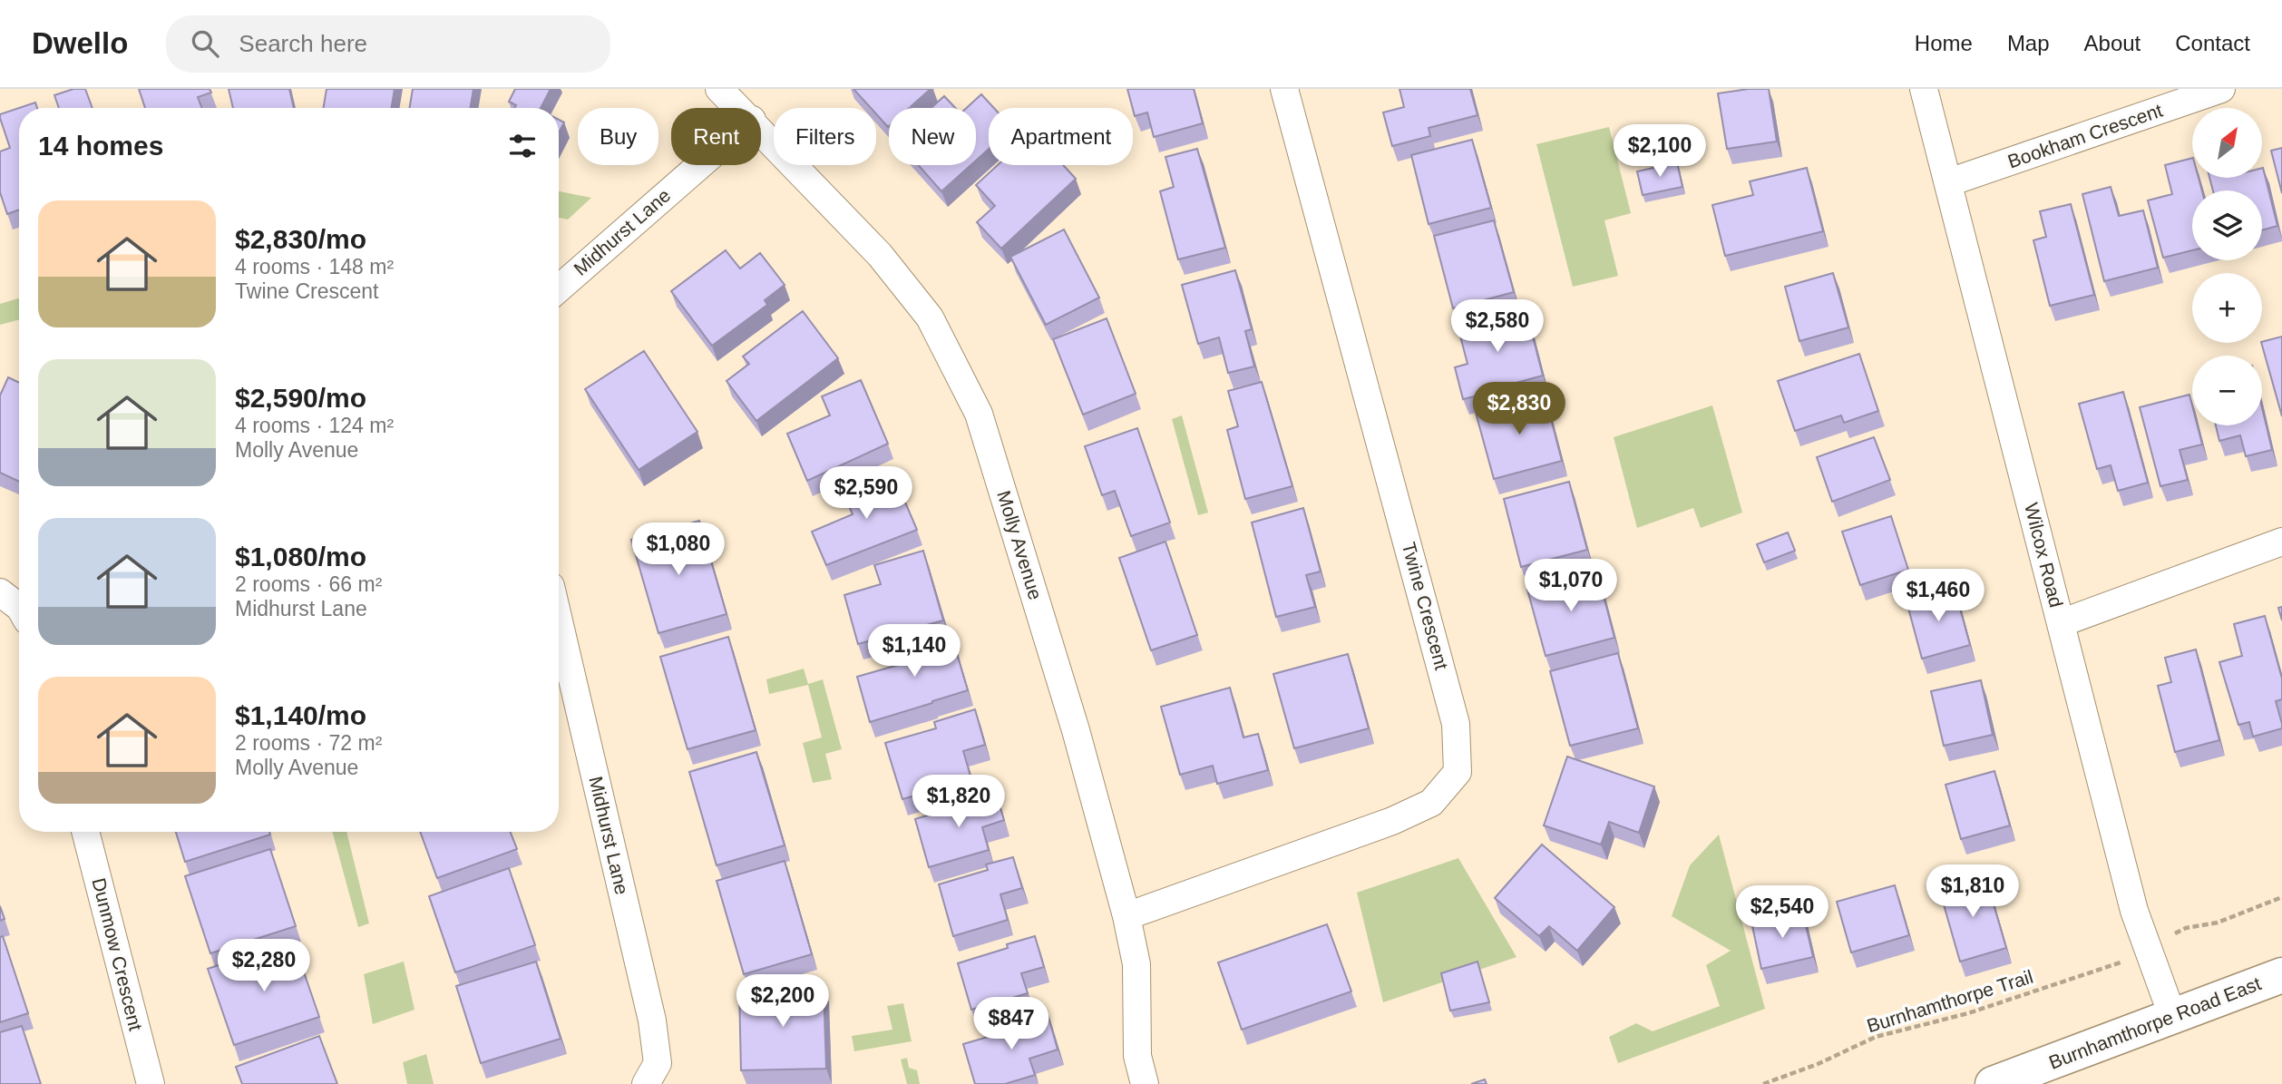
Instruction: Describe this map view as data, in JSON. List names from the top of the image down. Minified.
{"streets":{"main road":["Burnhamthorpe Road East"],"street":["Bookham Crescent","Midhurst Lane","Molly Avenue","Wilcox Road","Twine Crescent","Dunmow Crescent"],"path":["Burnhamthorpe Trail"]},"crossings":[["Bookham Crescent","Wilcox Road"],["Molly Avenue","Twine Crescent"],["Wilcox Road","Burnhamthorpe Road East"]],"north":"top right","page":{"header":"Dwello","search":"Search here","nav":["Home","Map","About","Contact"],"map_buttons":["+","−"],"chip":["Buy","Rent","Filters","New","Apartment"],"heading":"14 homes","price":["$2,100","$2,580","$2,830","$2,590","$1,080","$1,070","$1,460","$1,140","$1,820","$1,810","$2,540","$2,280","$2,200","$847"],"list":[{"name":"$2,830/mo","note":"4 rooms · 148 m² · Twine Crescent"},{"name":"$2,590/mo","note":"4 rooms · 124 m² · Molly Avenue"},{"name":"$1,080/mo","note":"2 rooms · 66 m² · Midhurst Lane"},{"name":"$1,140/mo","note":"2 rooms · 72 m² · Molly Avenue"}]}}
